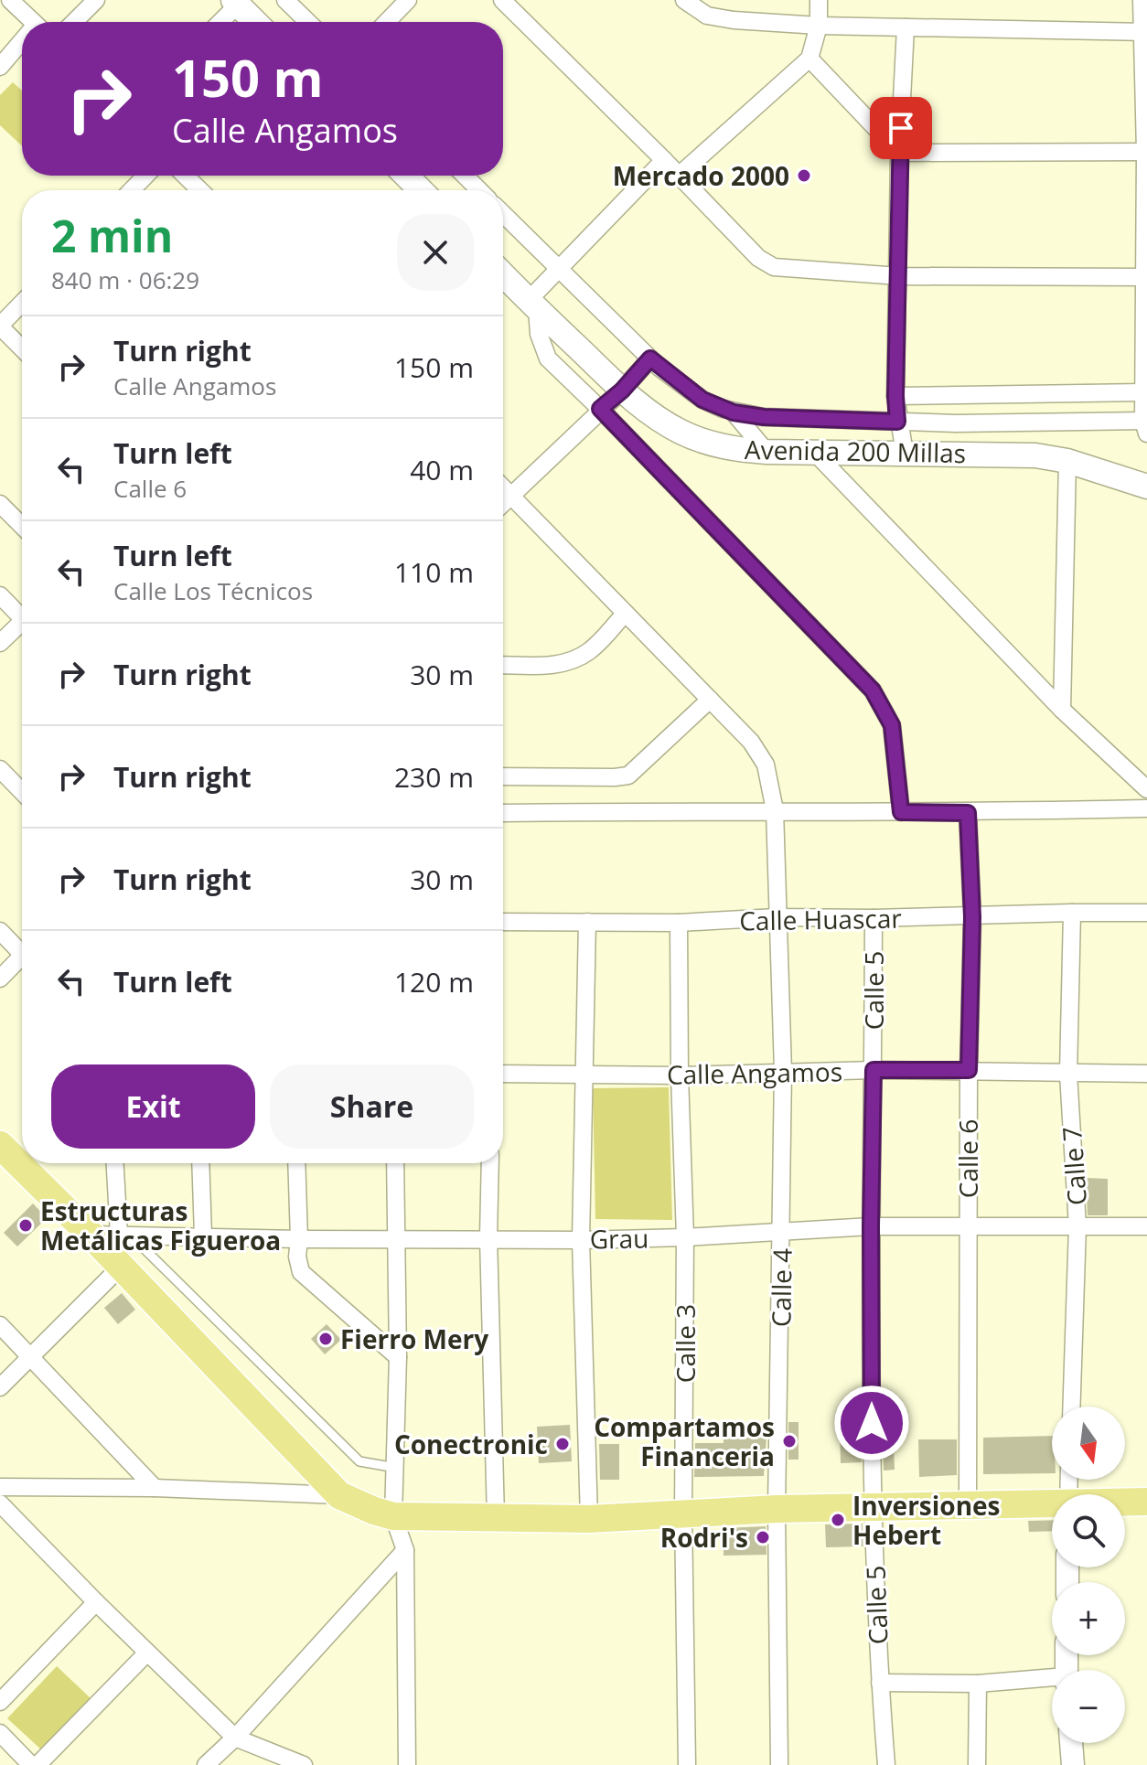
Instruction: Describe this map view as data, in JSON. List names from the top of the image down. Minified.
{"streets":{"main road":["Avenida 200 Millas"],"street":["Calle Huascar","Calle 5","Calle Angamos","Calle 6","Calle 7","Grau","Calle 4","Calle 3"]},"crossings":[["Calle Huascar","Calle 5"],["Calle Huascar","Calle 6"],["Calle Huascar","Calle 7"],["Calle Huascar","Calle 4"],["Calle Huascar","Calle 3"],["Calle 5","Calle Angamos"],["Calle 5","Grau"],["Calle Angamos","Calle 6"],["Calle Angamos","Calle 7"],["Calle Angamos","Calle 4"],["Calle Angamos","Calle 3"],["Calle 6","Grau"],["Calle 7","Grau"],["Grau","Calle 4"],["Grau","Calle 3"]],"places":["Mercado 2000","Estructuras Metálicas Figueroa","Fierro Mery","Compartamos Financeria","Conectronic","Inversiones Hebert","Rodri's"],"north":"bottom","page":{"turn":["150 m","Calle Angamos"],"heading":["2 min","840 m · 06:29"],"list":[{"name":"Turn right","note":"Calle Angamos","value":"150 m"},{"name":"Turn left","note":"Calle 6","value":"40 m"},{"name":"Turn left","note":"Calle Los Técnicos","value":"110 m"},{"name":"Turn right","value":"30 m"},{"name":"Turn right","value":"230 m"},{"name":"Turn right","value":"30 m"},{"name":"Turn left","value":"120 m"}],"buttons":["Exit","Share"],"map_buttons":["+","−"]}}
